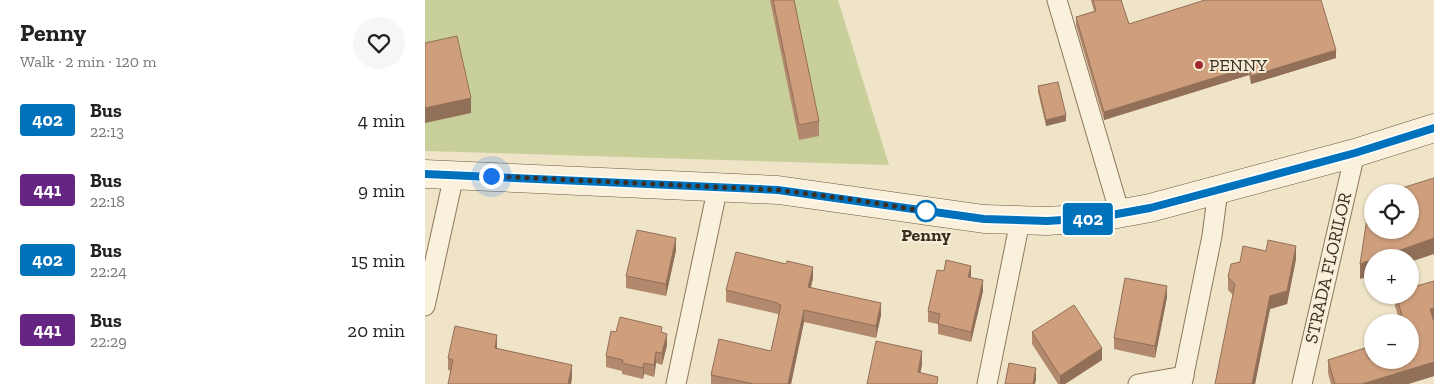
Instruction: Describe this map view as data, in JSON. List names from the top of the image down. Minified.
{"streets":{"street":["STRADA FLORILOR"]},"places":["PENNY","Penny"],"lines":["bus line 402"],"page":{"heading":["Penny","Walk · 2 min · 120 m"],"on_map":"402","list":[{"mark":"402","name":"Bus","note":"22:13","value":"4 min"},{"mark":"441","name":"Bus","note":"22:18","value":"9 min"},{"mark":"402","name":"Bus","note":"22:24","value":"15 min"},{"mark":"441","name":"Bus","note":"22:29","value":"20 min"}],"map_buttons":["+","−"]}}
